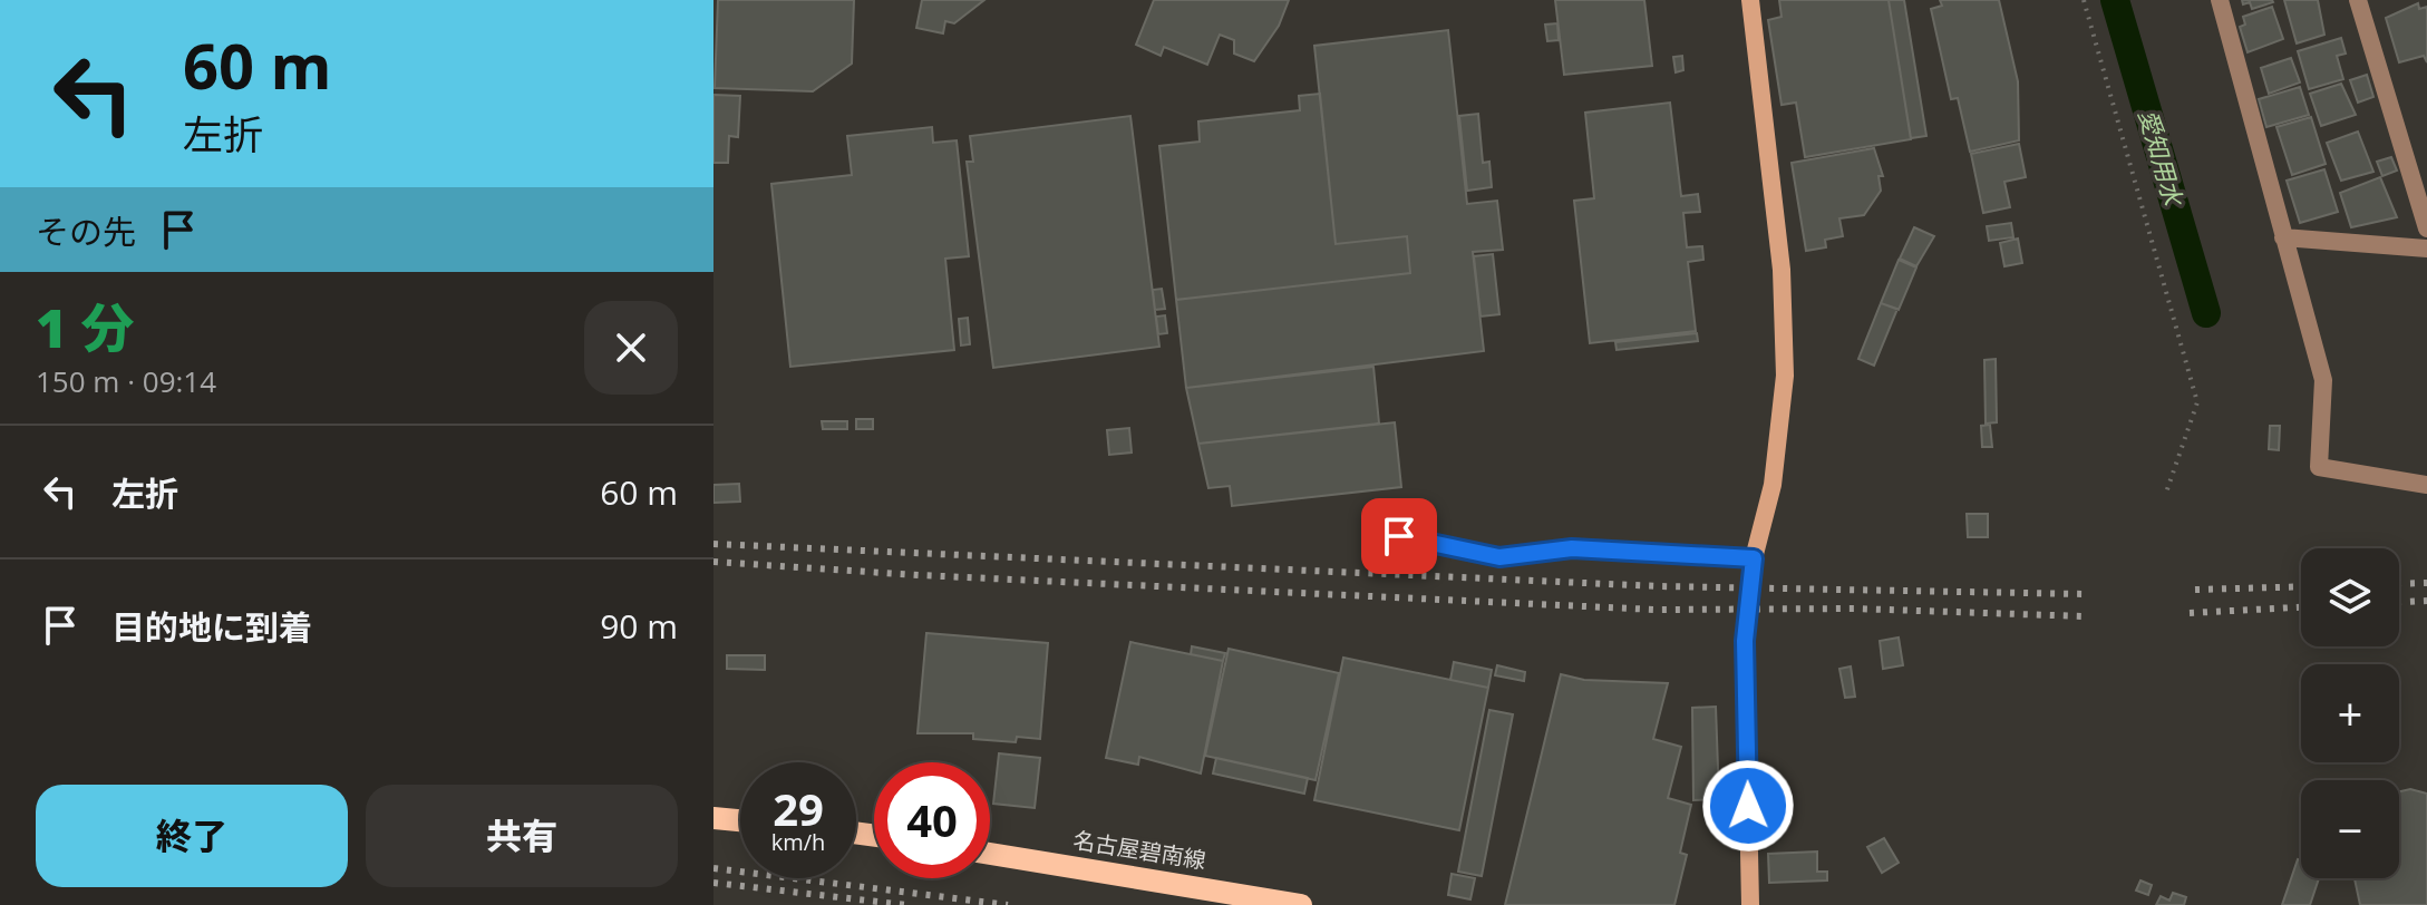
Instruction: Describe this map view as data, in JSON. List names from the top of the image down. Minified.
{"streets":{"main road":["名古屋碧南線"]},"water":["愛知用水"],"page":{"turn":["60 m","左折"],"then":"その先","heading":["1 分","150 m · 09:14"],"list":[{"name":"左折","value":"60 m"},{"name":"目的地に到着","value":"90 m"}],"map_buttons":["+","−"],"speed":"29 km/h","limit":"40","buttons":["終了","共有"]}}
